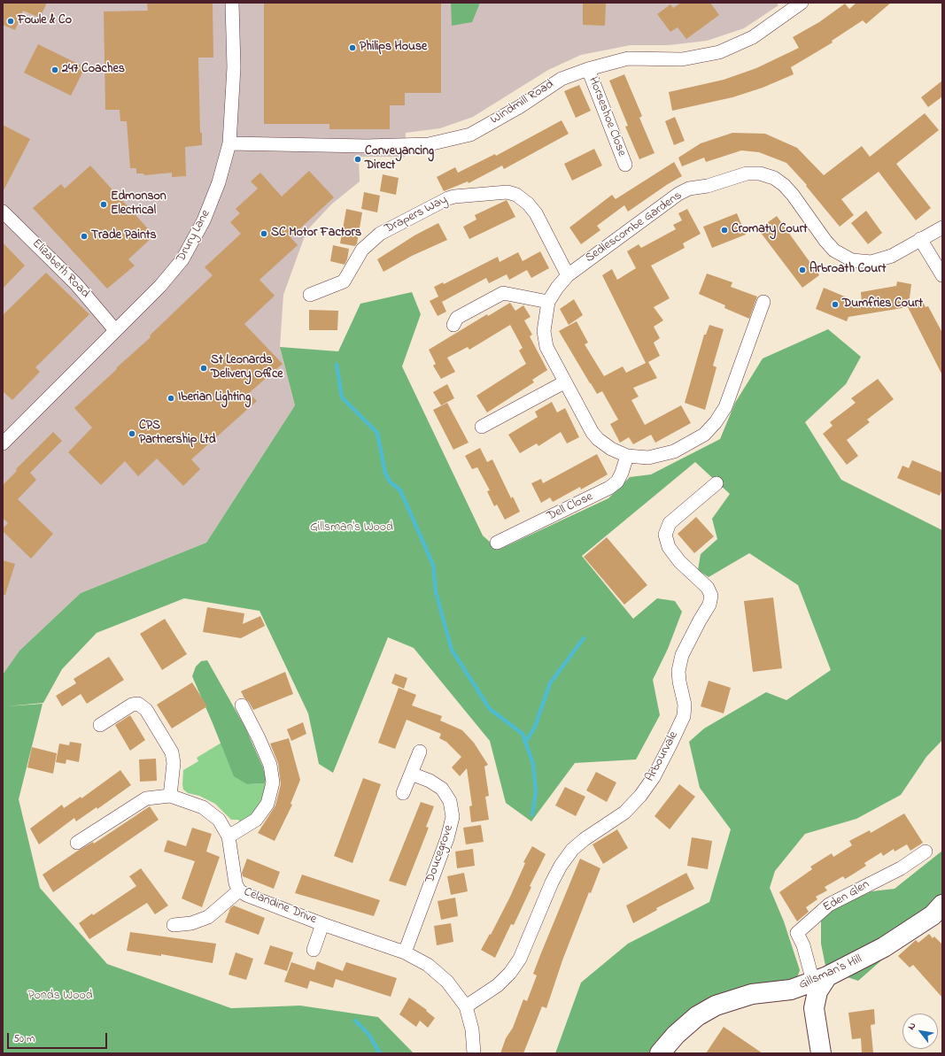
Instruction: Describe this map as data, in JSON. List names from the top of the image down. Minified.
{"streets":{"street":["Windmill Road","Horseshoe Close","Drapers Way","Sedlescombe Gardens","Drury Lane","Elizabeth Road","Dell Close","Arbourvale","Doucegrove","Eden Glen","Celandine Drive","Gillsman's Hill"]},"crossings":[["Windmill Road","Horseshoe Close"],["Windmill Road","Drury Lane"],["Drapers Way","Sedlescombe Gardens"],["Sedlescombe Gardens","Dell Close"],["Drury Lane","Elizabeth Road"],["Arbourvale","Celandine Drive"],["Doucegrove","Celandine Drive"],["Eden Glen","Gillsman's Hill"]],"parks":["Gillsman's Wood","Ponds Wood"],"places":["Fowle & Co","Philips House","247 Coaches","Conveyancing Direct","Edmonson Electrical","Cromaty Court","SC Motor Factors","Trade Paints","Arbroath Court","Dumfries Court","St Leonards Delivery Office","Iberian Lighting","CPS Partnership Ltd"],"scale_bar":"50 m","north":"top left"}
